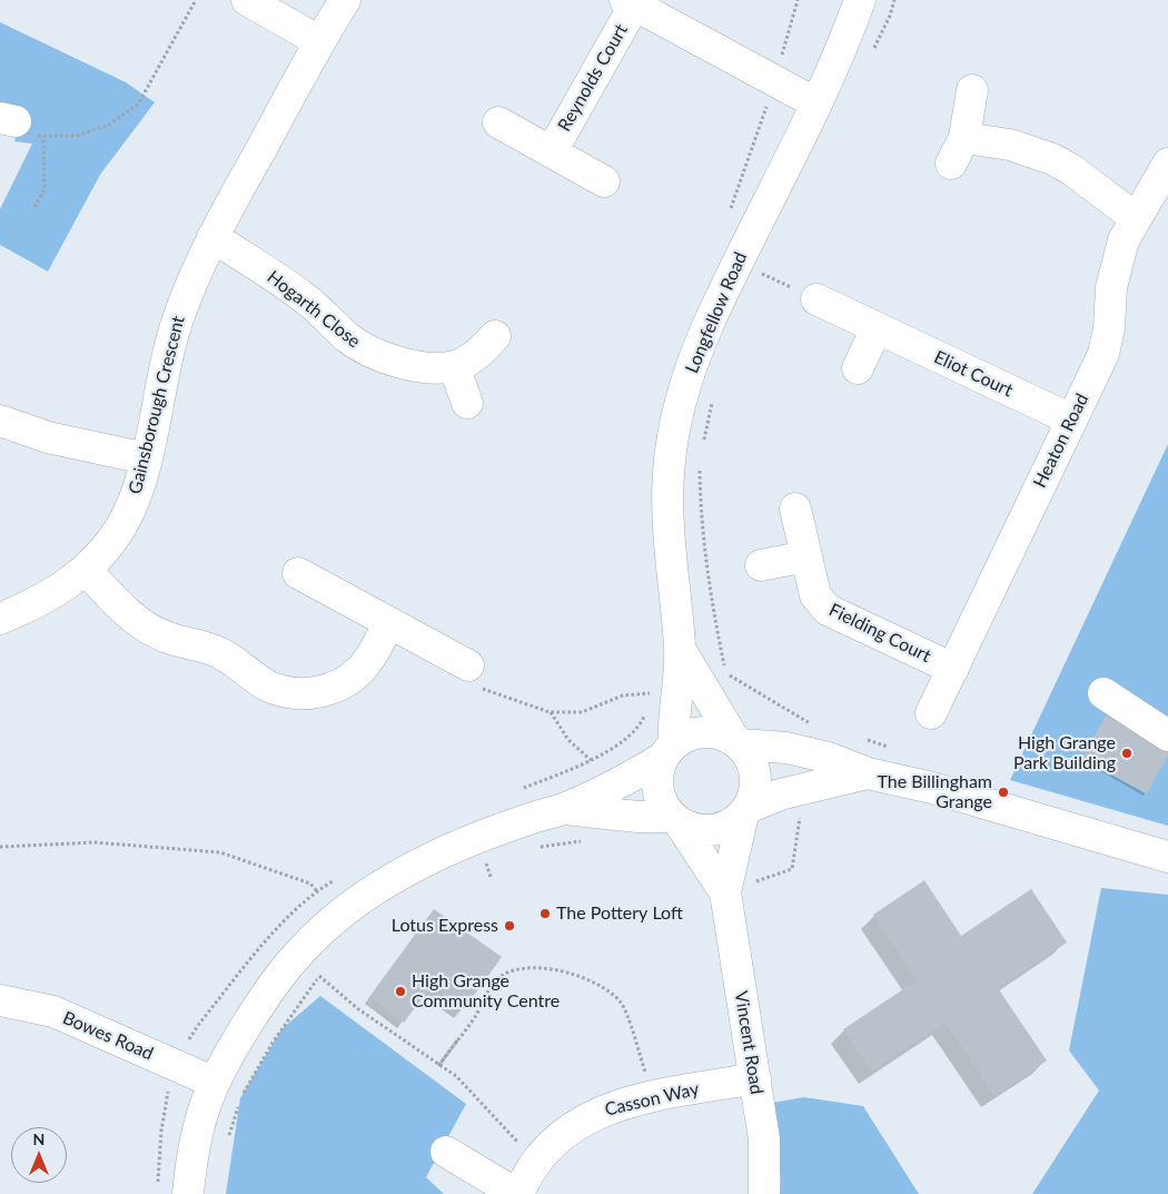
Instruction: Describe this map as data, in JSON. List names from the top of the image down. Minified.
{"streets":{"street":["Reynolds Court","Hogarth Close","Longfellow Road","Eliot Court","Gainsborough Crescent","Heaton Road","Fielding Court","Bowes Road","Vincent Road","Casson Way"]},"crossings":[["Hogarth Close","Gainsborough Crescent"],["Longfellow Road","Vincent Road"],["Eliot Court","Heaton Road"],["Heaton Road","Fielding Court"],["Vincent Road","Casson Way"]],"places":["High Grange Park Building","The Billingham Grange","The Pottery Loft","Lotus Express","High Grange Community Centre"],"north":"top"}
